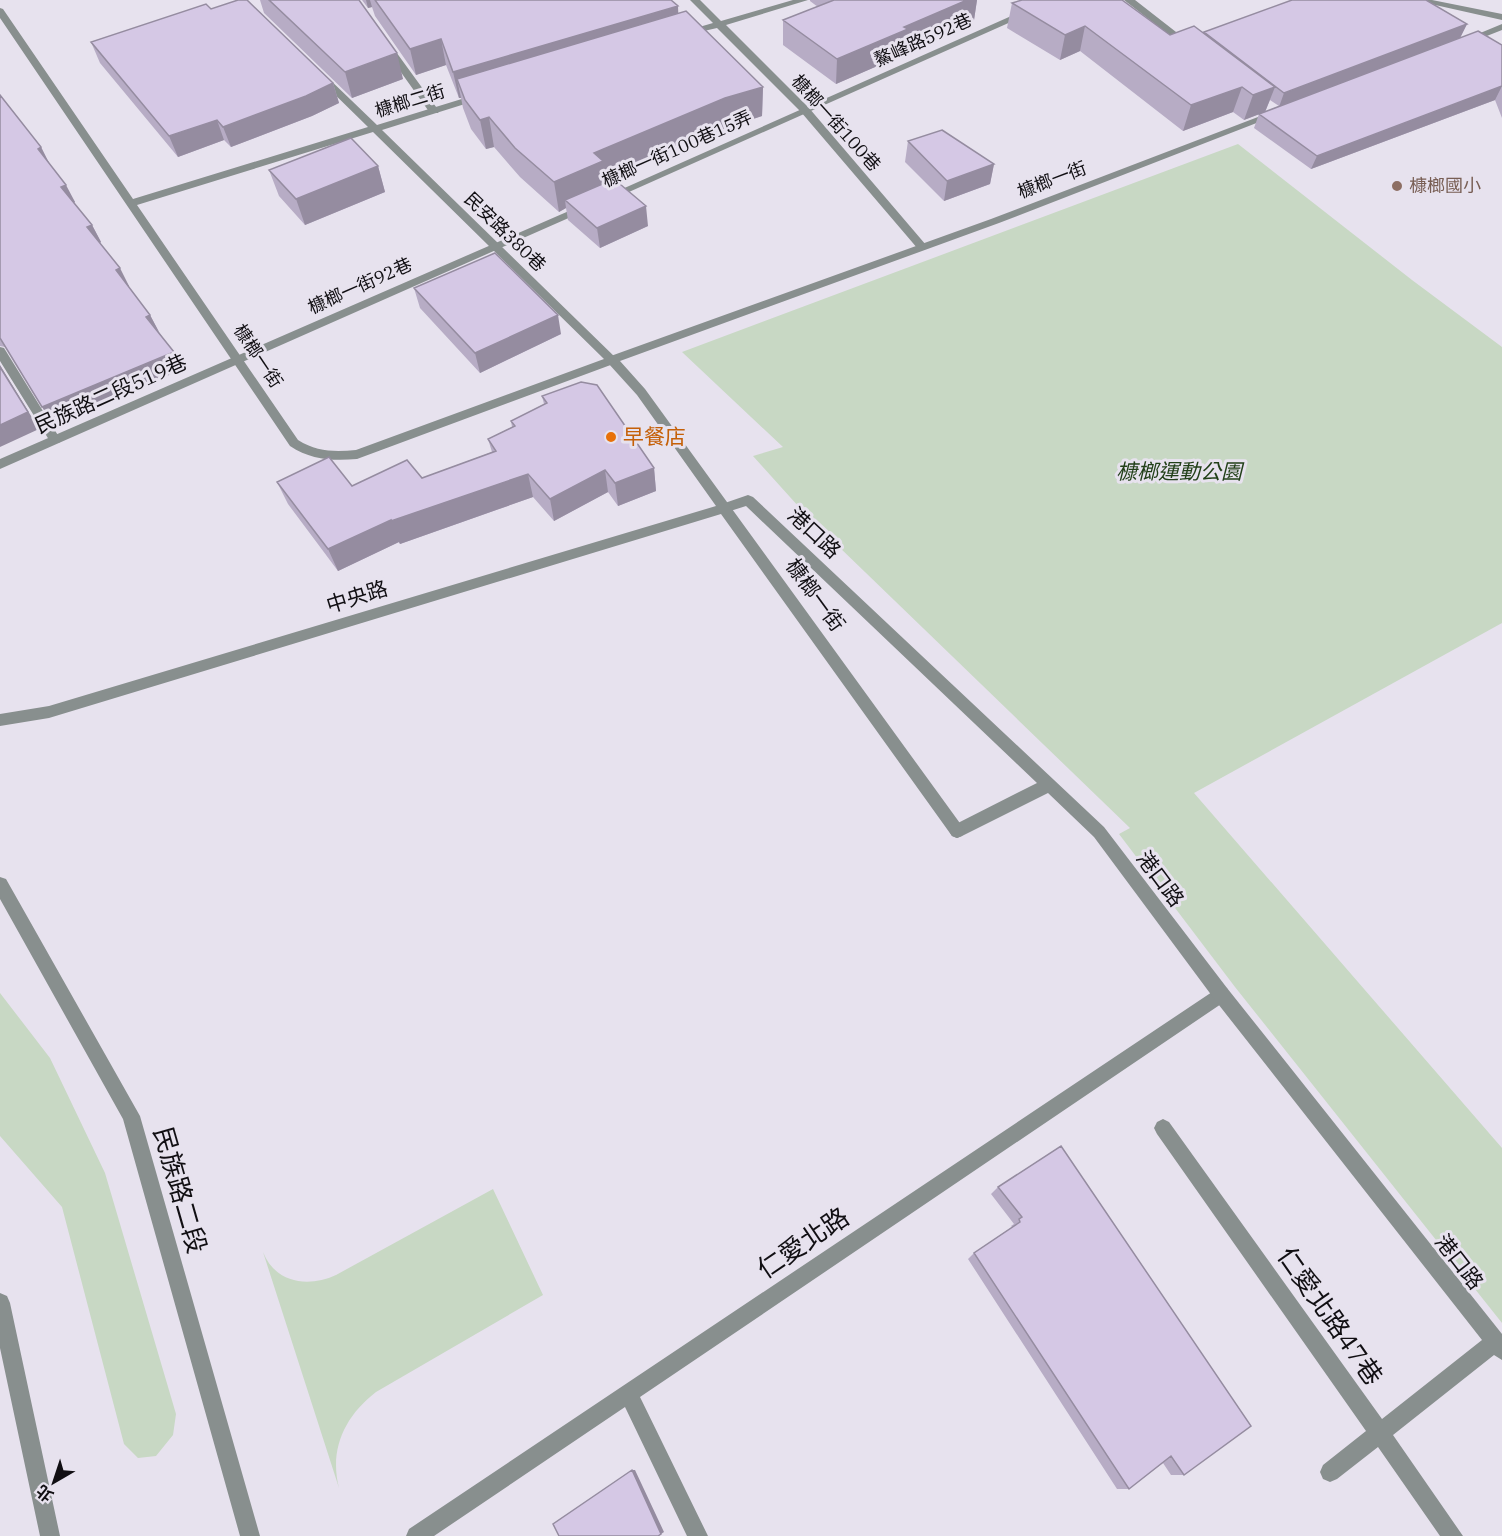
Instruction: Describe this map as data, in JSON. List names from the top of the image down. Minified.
{"streets":{"street":["鰲峰路592巷","槺榔二街","槺榔一街100巷","槺榔一街100巷15弄","槺榔一街","民安路380巷","槺榔一街92巷","民族路二段519巷","港口路","中央路","民族路二段","仁愛北路","仁愛北路47巷"]},"crossings":[["鰲峰路592巷","槺榔一街100巷"],["鰲峰路592巷","槺榔一街100巷15弄"],["槺榔二街","槺榔一街"],["槺榔二街","民安路380巷"],["槺榔一街100巷","槺榔一街100巷15弄"],["槺榔一街100巷","槺榔一街"],["槺榔一街100巷15弄","民安路380巷"],["槺榔一街100巷15弄","槺榔一街92巷"],["槺榔一街","民安路380巷"],["槺榔一街","槺榔一街92巷"],["槺榔一街","民族路二段519巷"],["槺榔一街","港口路"],["槺榔一街","中央路"],["民安路380巷","槺榔一街92巷"],["槺榔一街92巷","民族路二段519巷"],["港口路","中央路"],["港口路","仁愛北路"]],"parks":["槺榔運動公園"],"places":["槺榔國小","早餐店"],"north":"bottom left"}
